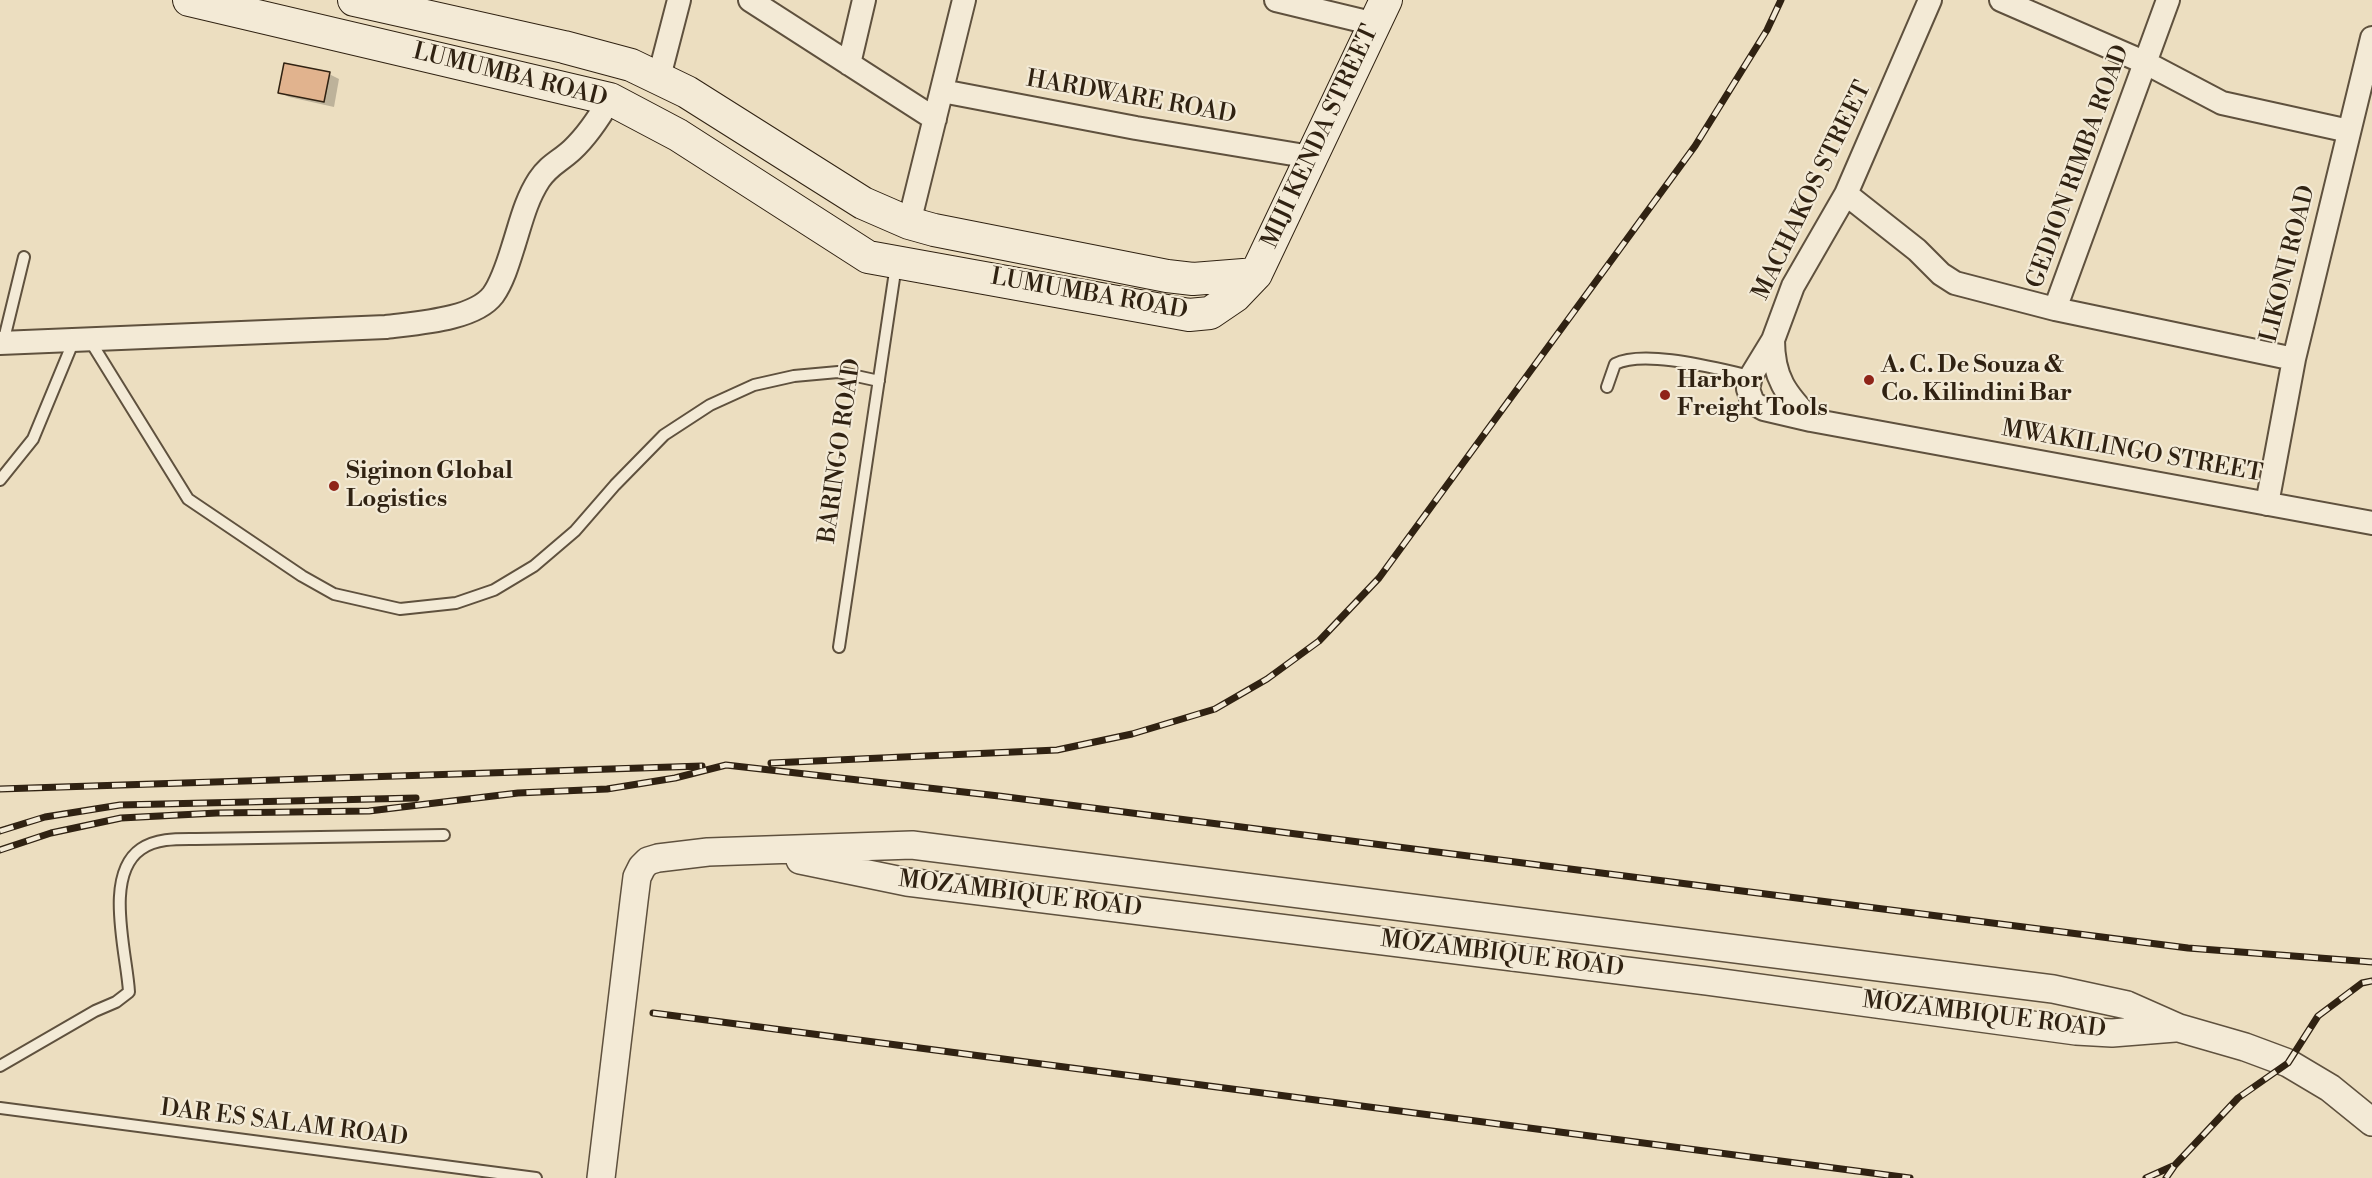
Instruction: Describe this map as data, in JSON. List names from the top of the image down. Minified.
{"streets":{"main road":["LUMUMBA ROAD","MIJI KENDA STREET"],"street":["HARDWARE ROAD","GEDION RIMBA ROAD","MACHAKOS STREET","LIKONI ROAD","MWAKILINGO STREET","MOZAMBIQUE ROAD"],"lane":["BARINGO ROAD","DAR ES SALAM ROAD"]},"crossings":[["LUMUMBA ROAD","MIJI KENDA STREET"],["LUMUMBA ROAD","BARINGO ROAD"],["HARDWARE ROAD","MIJI KENDA STREET"],["GEDION RIMBA ROAD","MACHAKOS STREET"],["MACHAKOS STREET","MWAKILINGO STREET"],["LIKONI ROAD","MWAKILINGO STREET"]],"places":["A. C. De Souza & Co. Kilindini Bar","Harbor Freight Tools","Siginon Global Logistics"]}
